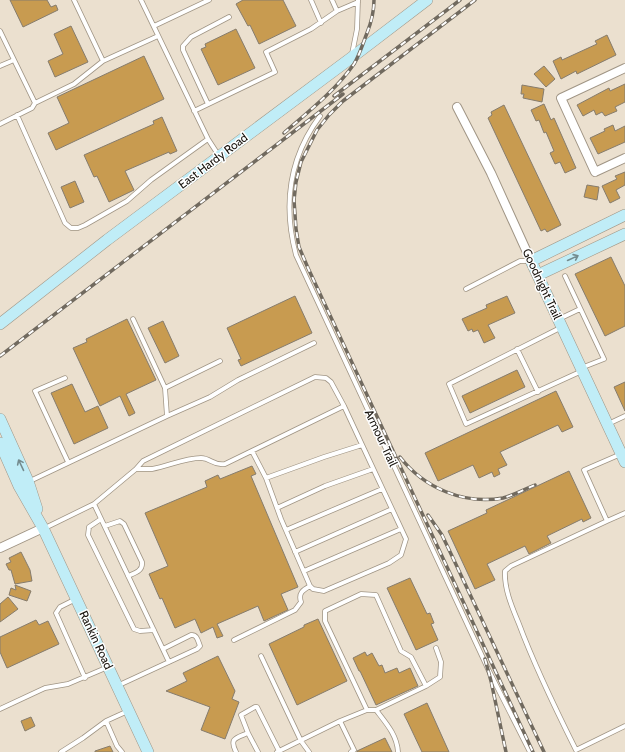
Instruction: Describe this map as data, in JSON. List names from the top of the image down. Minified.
{"streets":{"main road":["East Hardy Road","Goodnight Trail","Rankin Road"],"lane":["Armour Trail"]}}
